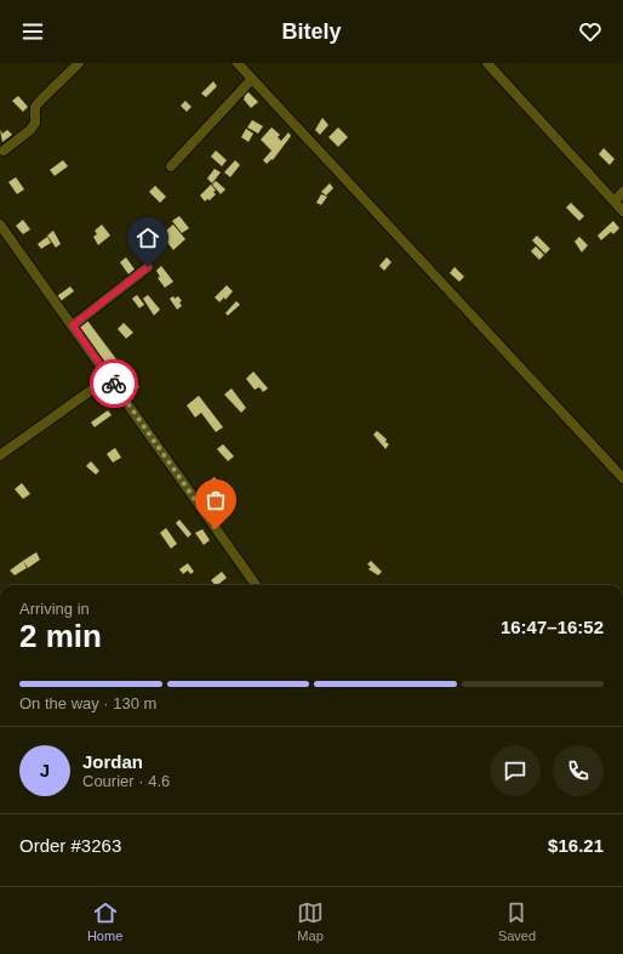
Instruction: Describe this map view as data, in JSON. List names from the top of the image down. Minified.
{"page":{"header":"Bitely","heading":["2 min","Arriving in","16:47–16:52"],"panel":["Jordan","Courier · 4.6","Order #3263","$16.21"],"bar":"On the way · 130 m","round":"J","tabs":["Home","Map","Saved"]}}
